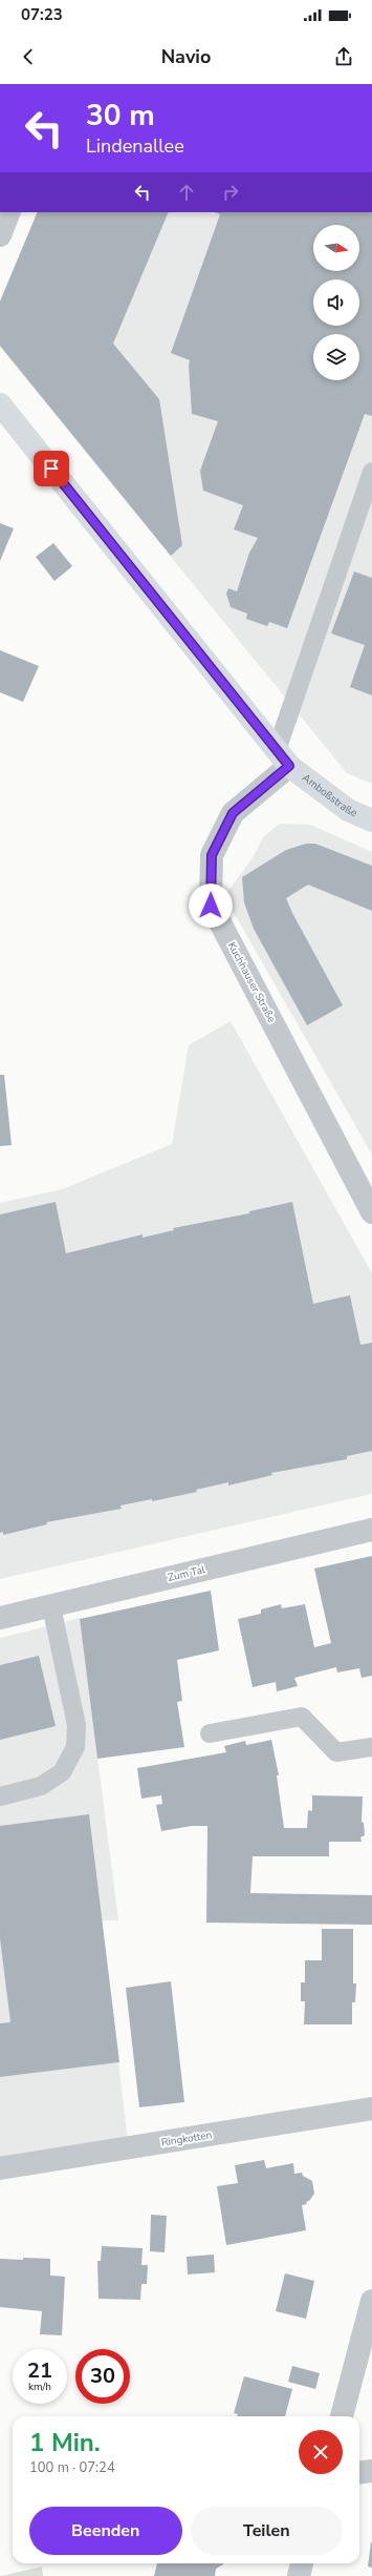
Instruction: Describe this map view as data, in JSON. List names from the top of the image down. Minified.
{"streets":{"street":["Amboßstraße","Kuchhauser Straße","Zum Tal","Ringkotten"]},"crossings":[["Amboßstraße","Kuchhauser Straße"]],"north":"right","page":{"status":"07:23","header":"Navio","turn":["30 m","Lindenallee"],"speed":"21 km/h","limit":"30","heading":["1 Min.","100 m · 07:24"],"buttons":["Beenden","Teilen"]}}
